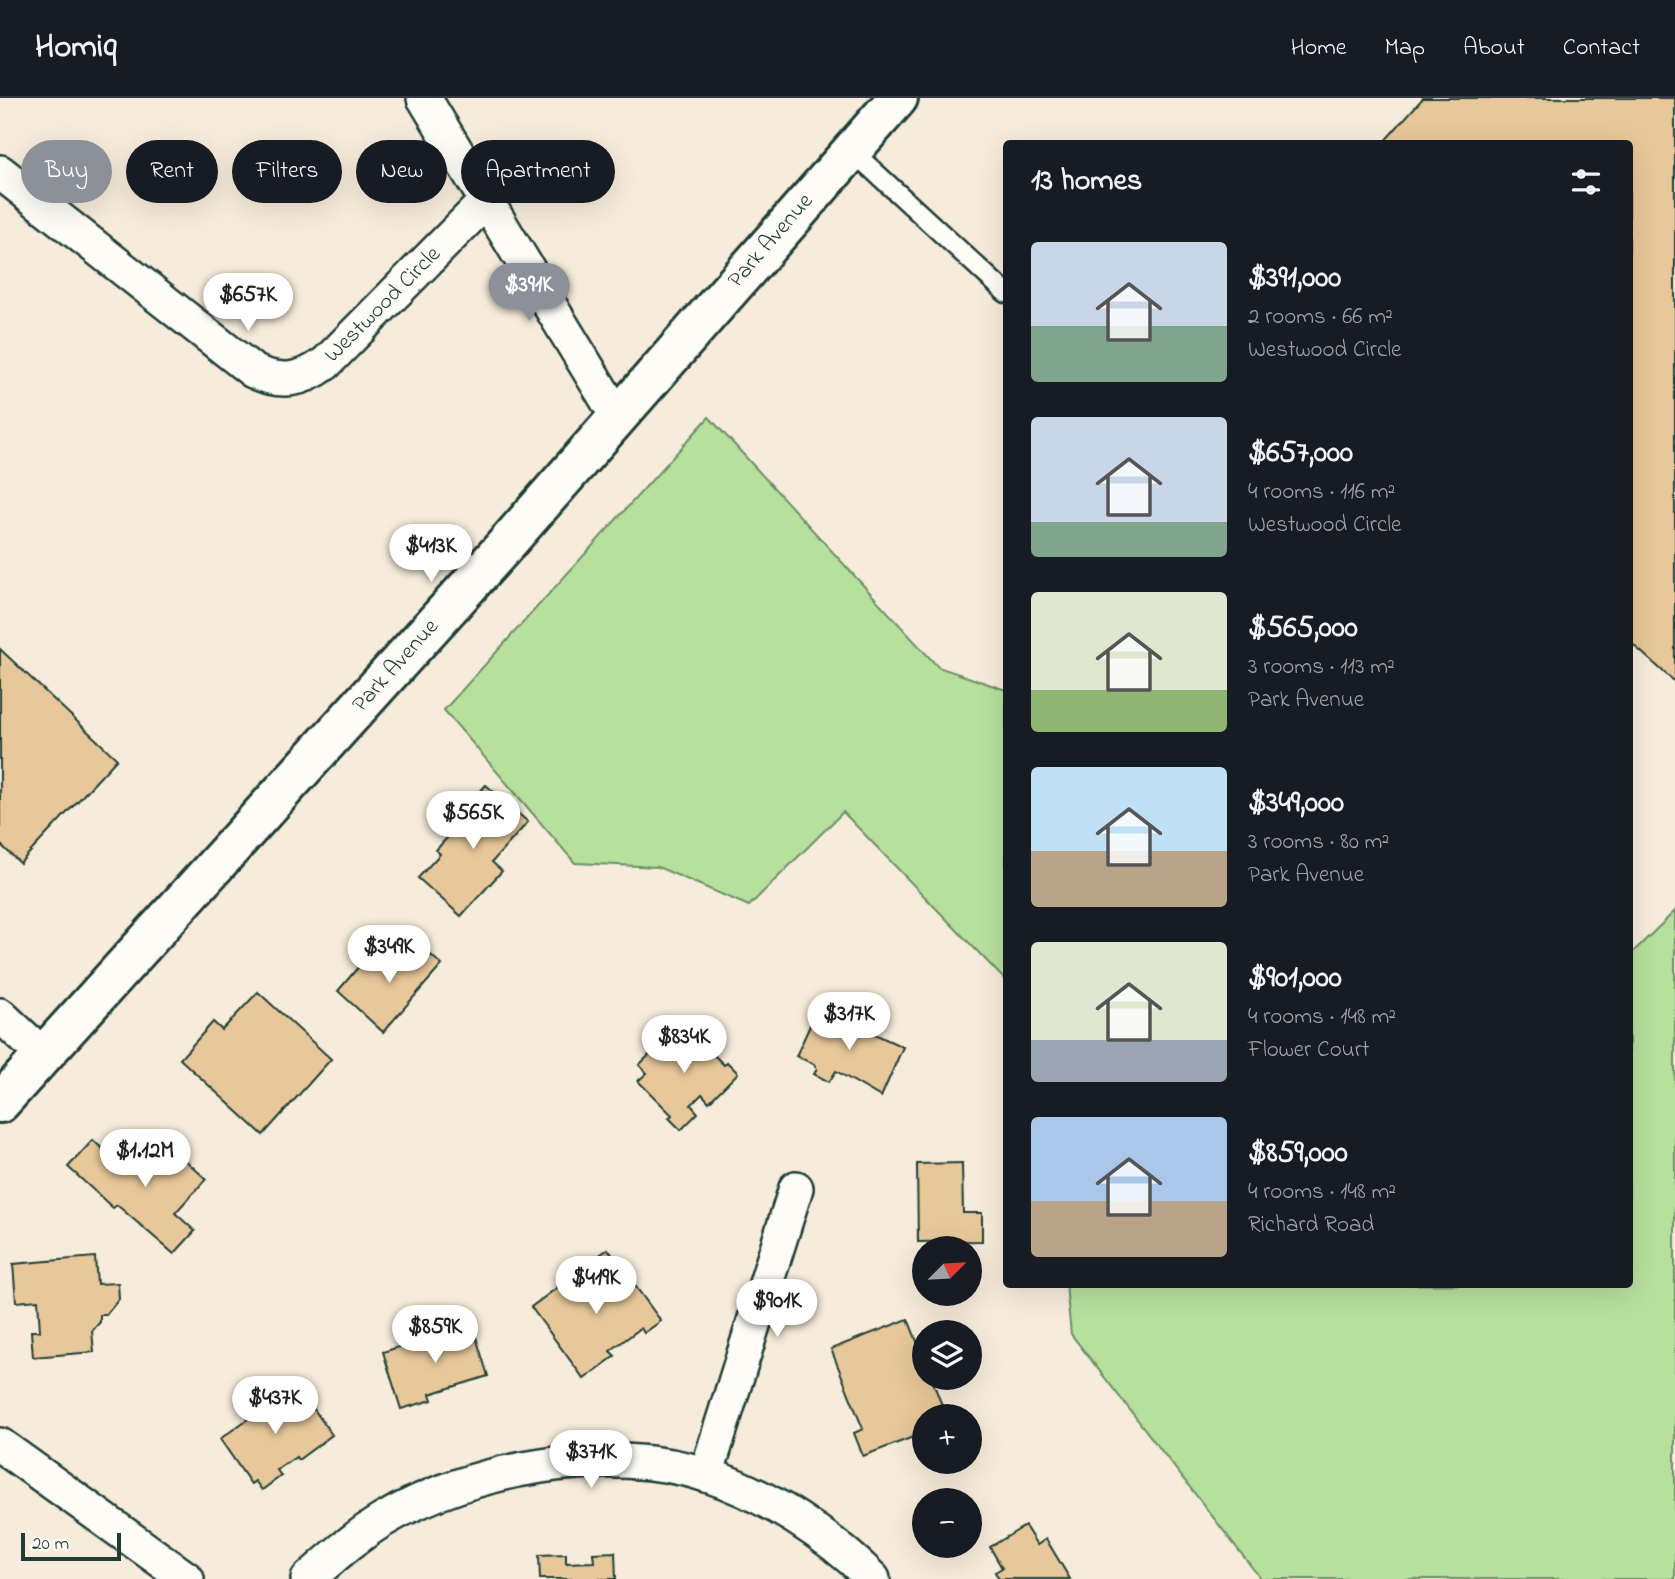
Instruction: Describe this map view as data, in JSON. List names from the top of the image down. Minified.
{"streets":{"street":["Park Avenue","Westwood Circle"]},"scale_bar":"20 m","north":"top right","page":{"header":"Homiq","nav":["Home","Map","About","Contact"],"chip":["Buy","Rent","Filters","New","Apartment"],"heading":"13 homes","list":[{"name":"$391,000","note":"2 rooms · 66 m² · Westwood Circle"},{"name":"$657,000","note":"4 rooms · 116 m² · Westwood Circle"},{"name":"$565,000","note":"3 rooms · 113 m² · Park Avenue"},{"name":"$349,000","note":"3 rooms · 80 m² · Park Avenue"},{"name":"$901,000","note":"4 rooms · 148 m² · Flower Court"},{"name":"$859,000","note":"4 rooms · 148 m² · Richard Road"}],"price":["$391K","$657K","$413K","$565K","$349K","$317K","$834K","$1.12M","$419K","$901K","$859K","$437K","$371K"],"map_buttons":["+","−"],"scale":"20 m"}}
